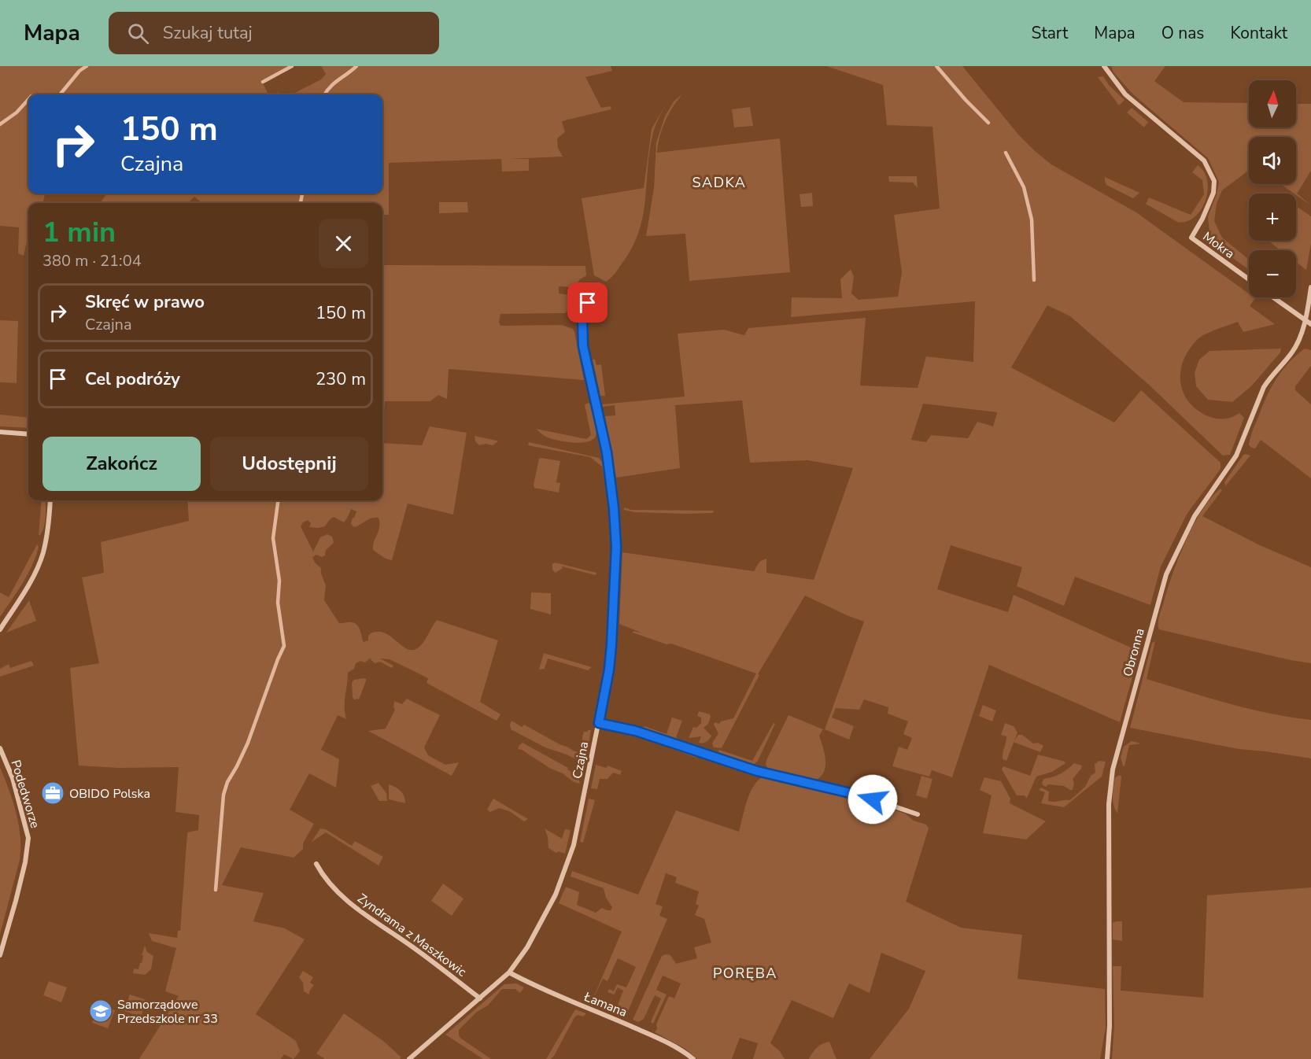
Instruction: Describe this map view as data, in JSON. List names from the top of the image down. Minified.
{"streets":{"street":["Mokra","Obronna","Czajna","Podedworze","Zyndrama z Maszkowic","Łamana"]},"crossings":[["Czajna","Zyndrama z Maszkowic"],["Czajna","Łamana"]],"districts":["SADKA","PORĘBA"],"places":{"office":["OBIDO Polska"],"school or university":["Samorządowe Przedszkole nr 33"]},"north":"top","page":{"header":"Mapa","search":"Szukaj tutaj","nav":["Start","Mapa","O nas","Kontakt"],"map_buttons":["+","−"],"turn":["150 m","Czajna"],"heading":["1 min","380 m · 21:04"],"list":[{"name":"Skręć w prawo","note":"Czajna","value":"150 m"},{"name":"Cel podróży","value":"230 m"}],"buttons":["Zakończ","Udostępnij"]}}
